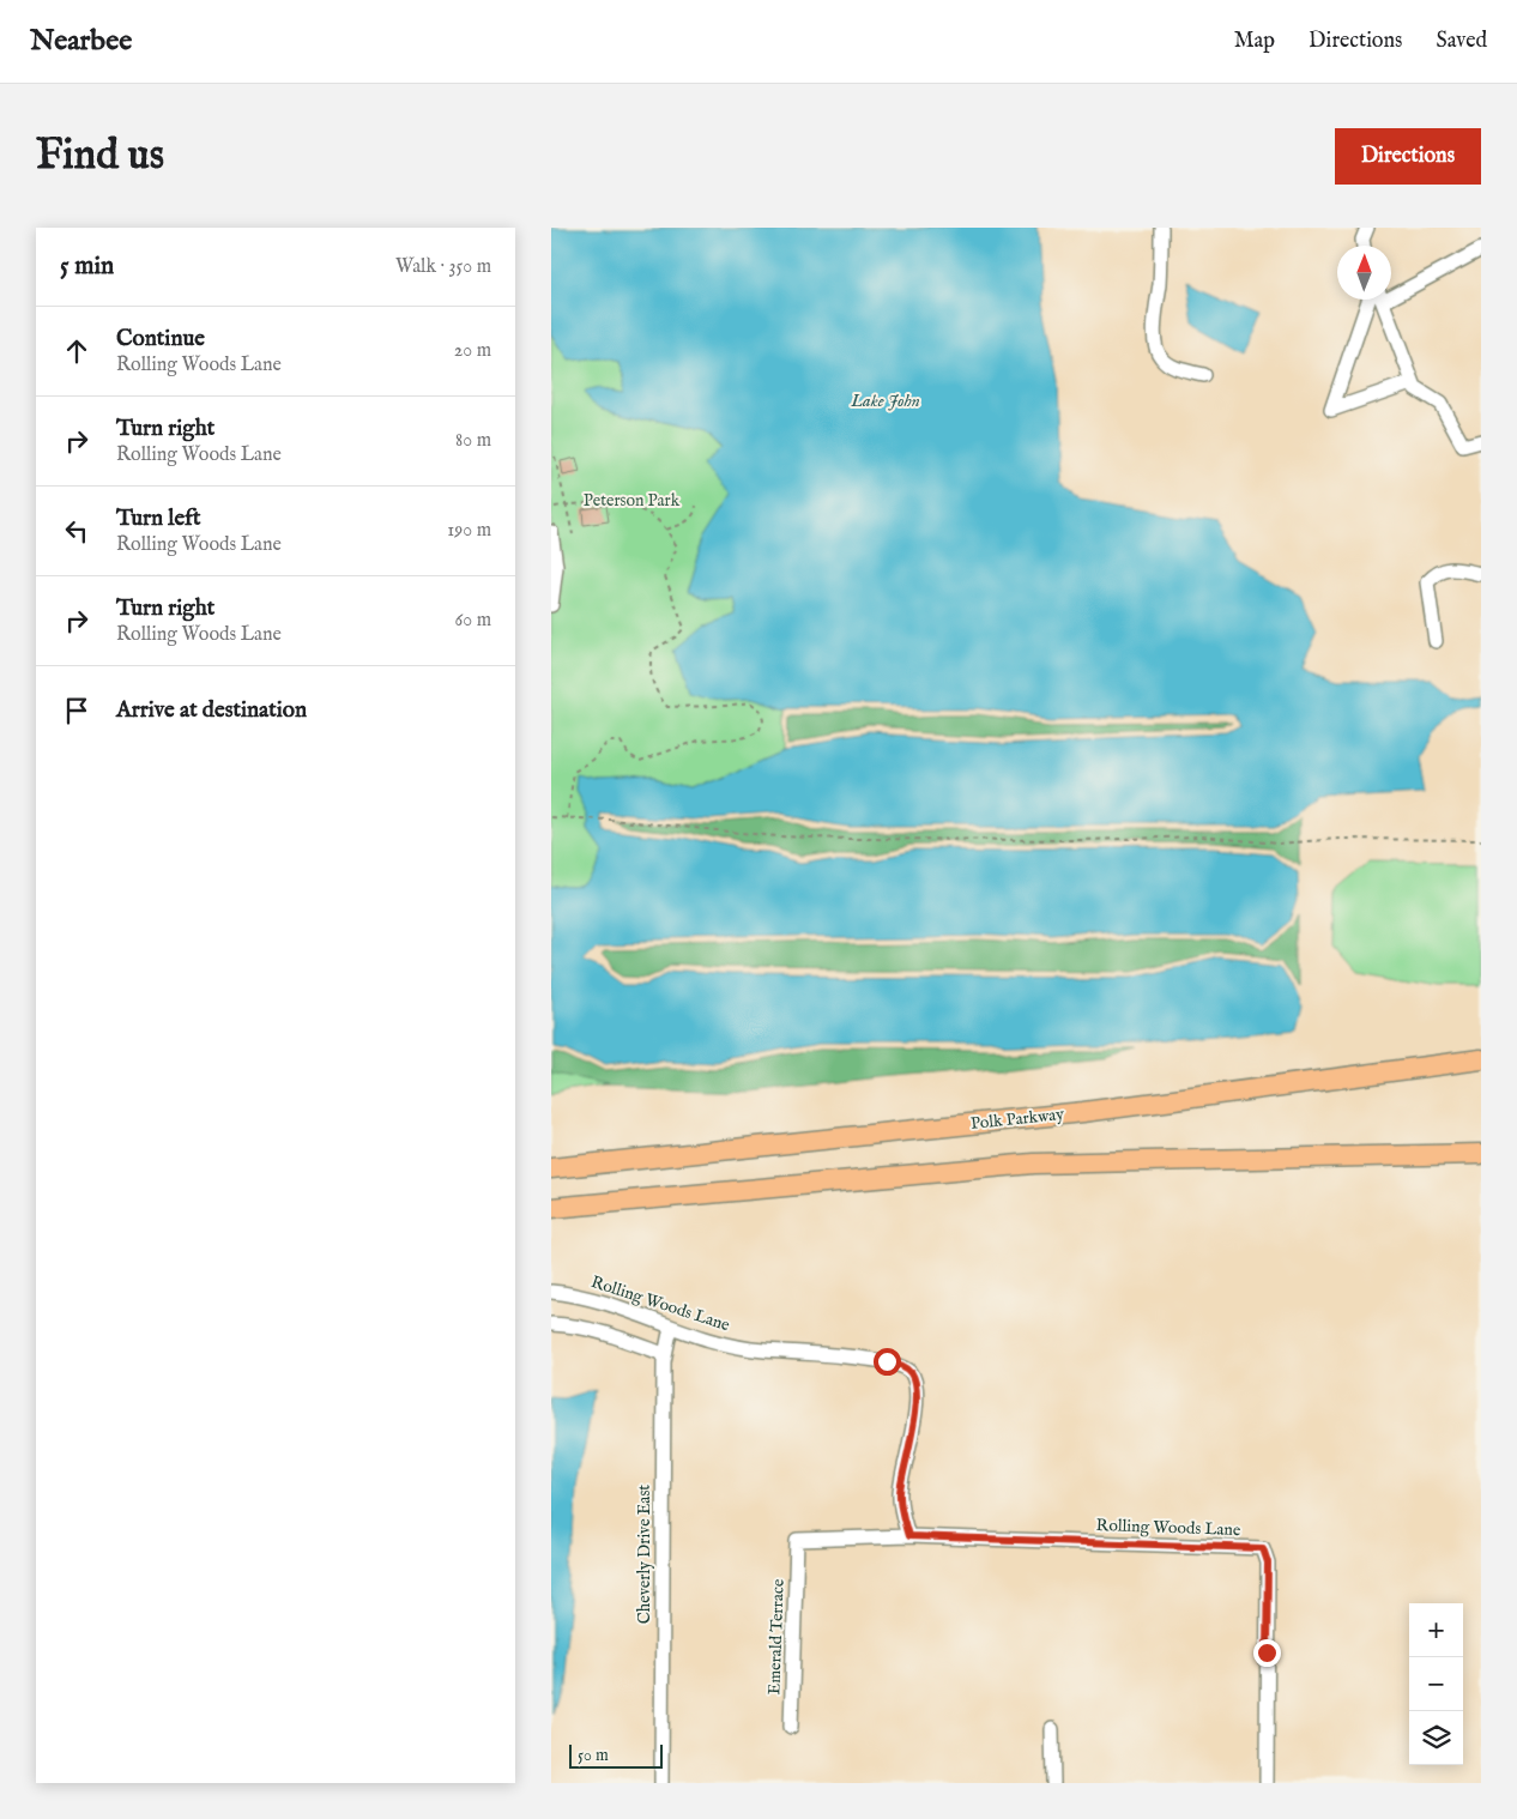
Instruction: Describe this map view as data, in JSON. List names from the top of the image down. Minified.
{"streets":{"highway":["Polk Parkway"],"street":["Rolling Woods Lane","Cheverly Drive East","Emerald Terrace"]},"crossings":[["Rolling Woods Lane","Cheverly Drive East"],["Rolling Woods Lane","Emerald Terrace"]],"water":["Lake John"],"parks":["Peterson Park"],"scale_bar":"50 m","north":"top","page":{"header":"Nearbee","nav":["Map","Directions","Saved"],"buttons":"Directions","title":"Find us","heading":["5 min","Walk · 350 m"],"list":[["Continue","Rolling Woods Lane","20 m"],["Turn right","Rolling Woods Lane","80 m"],["Turn left","Rolling Woods Lane","190 m"],["Turn right","Rolling Woods Lane","60 m"],"Arrive at destination"],"map_buttons":["+","−"],"scale":"50 m"}}
